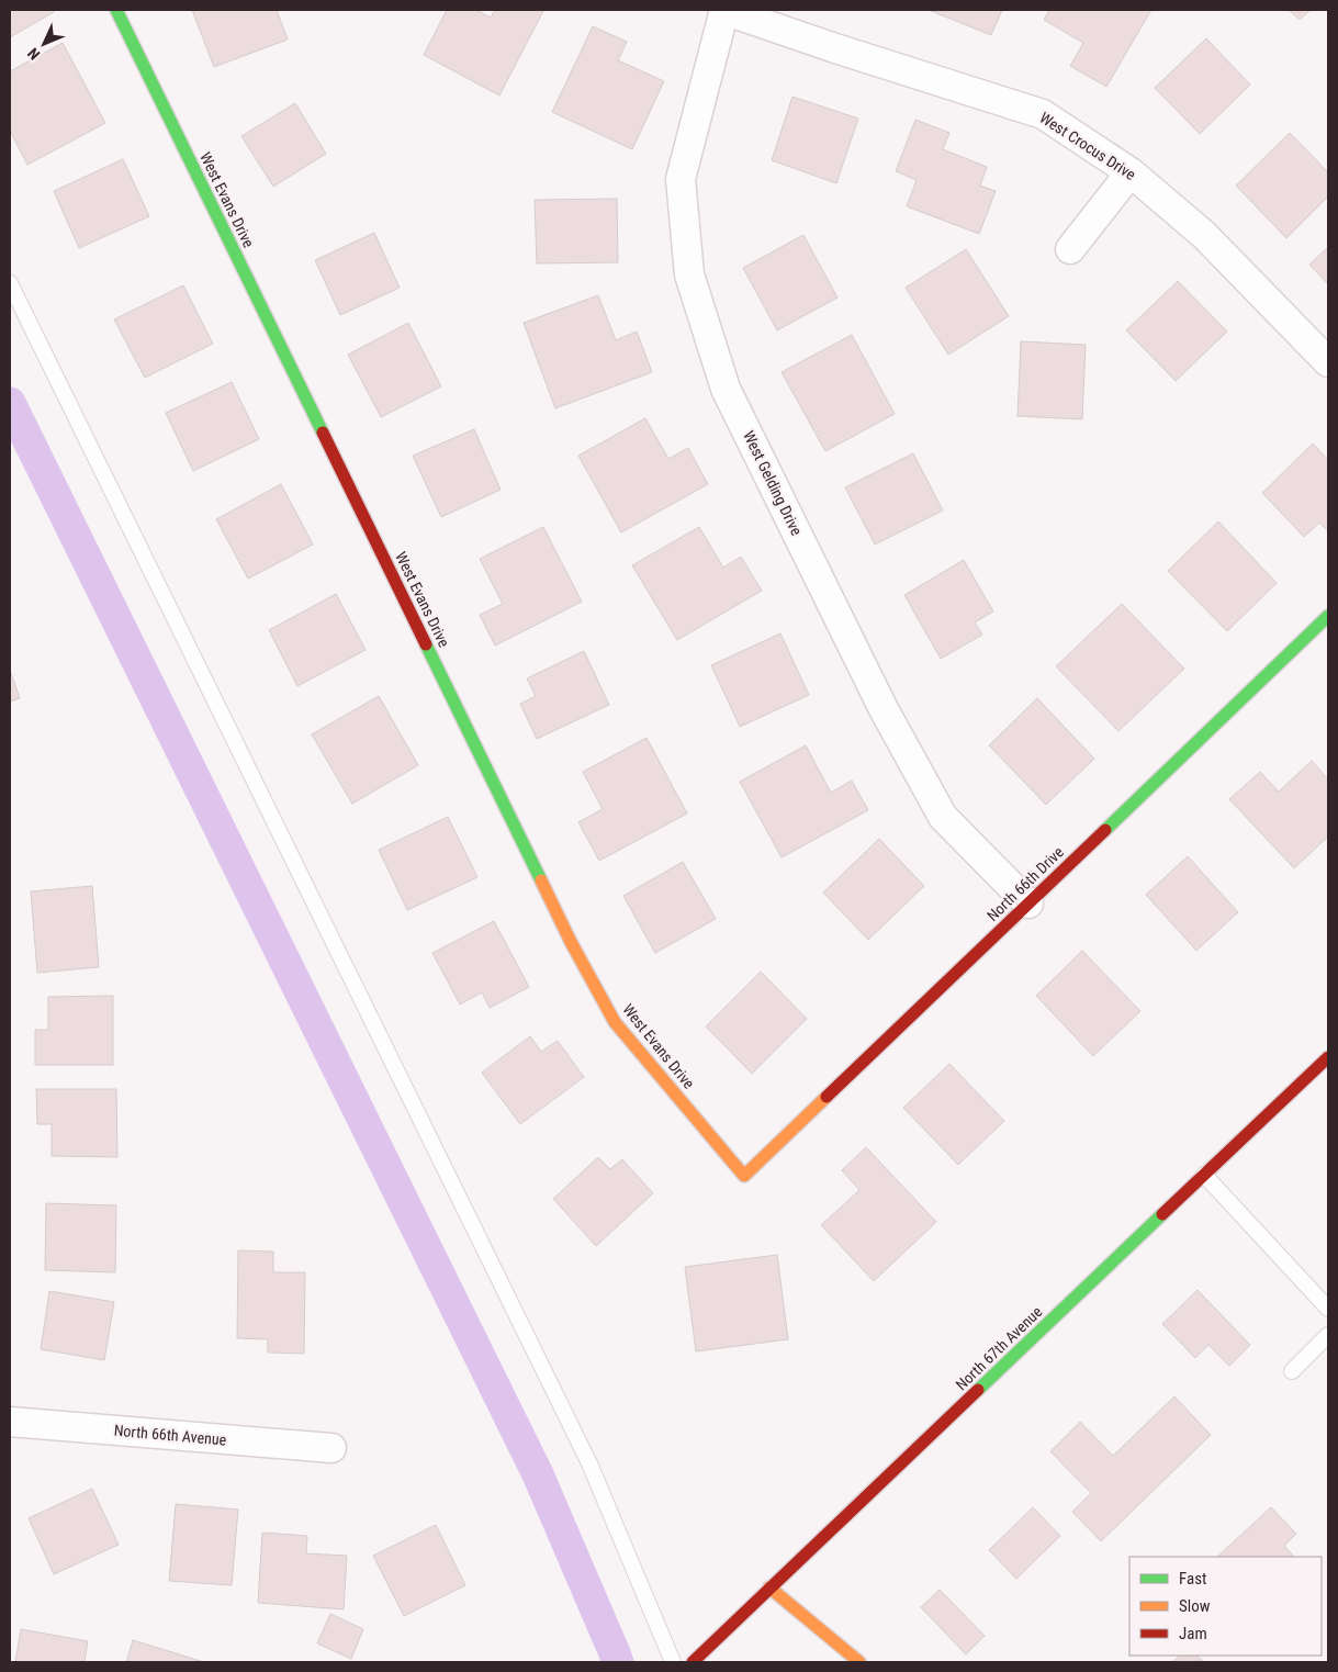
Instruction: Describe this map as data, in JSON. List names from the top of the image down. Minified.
{"streets":{"street":["West Crocus Drive","West Evans Drive","West Gelding Drive","North 66th Drive","North 67th Avenue","North 66th Avenue"]},"crossings":[["West Crocus Drive","West Gelding Drive"],["West Evans Drive","North 66th Drive"],["West Gelding Drive","North 66th Drive"]],"legend":["Fast","Slow","Jam"],"north":"bottom left"}
